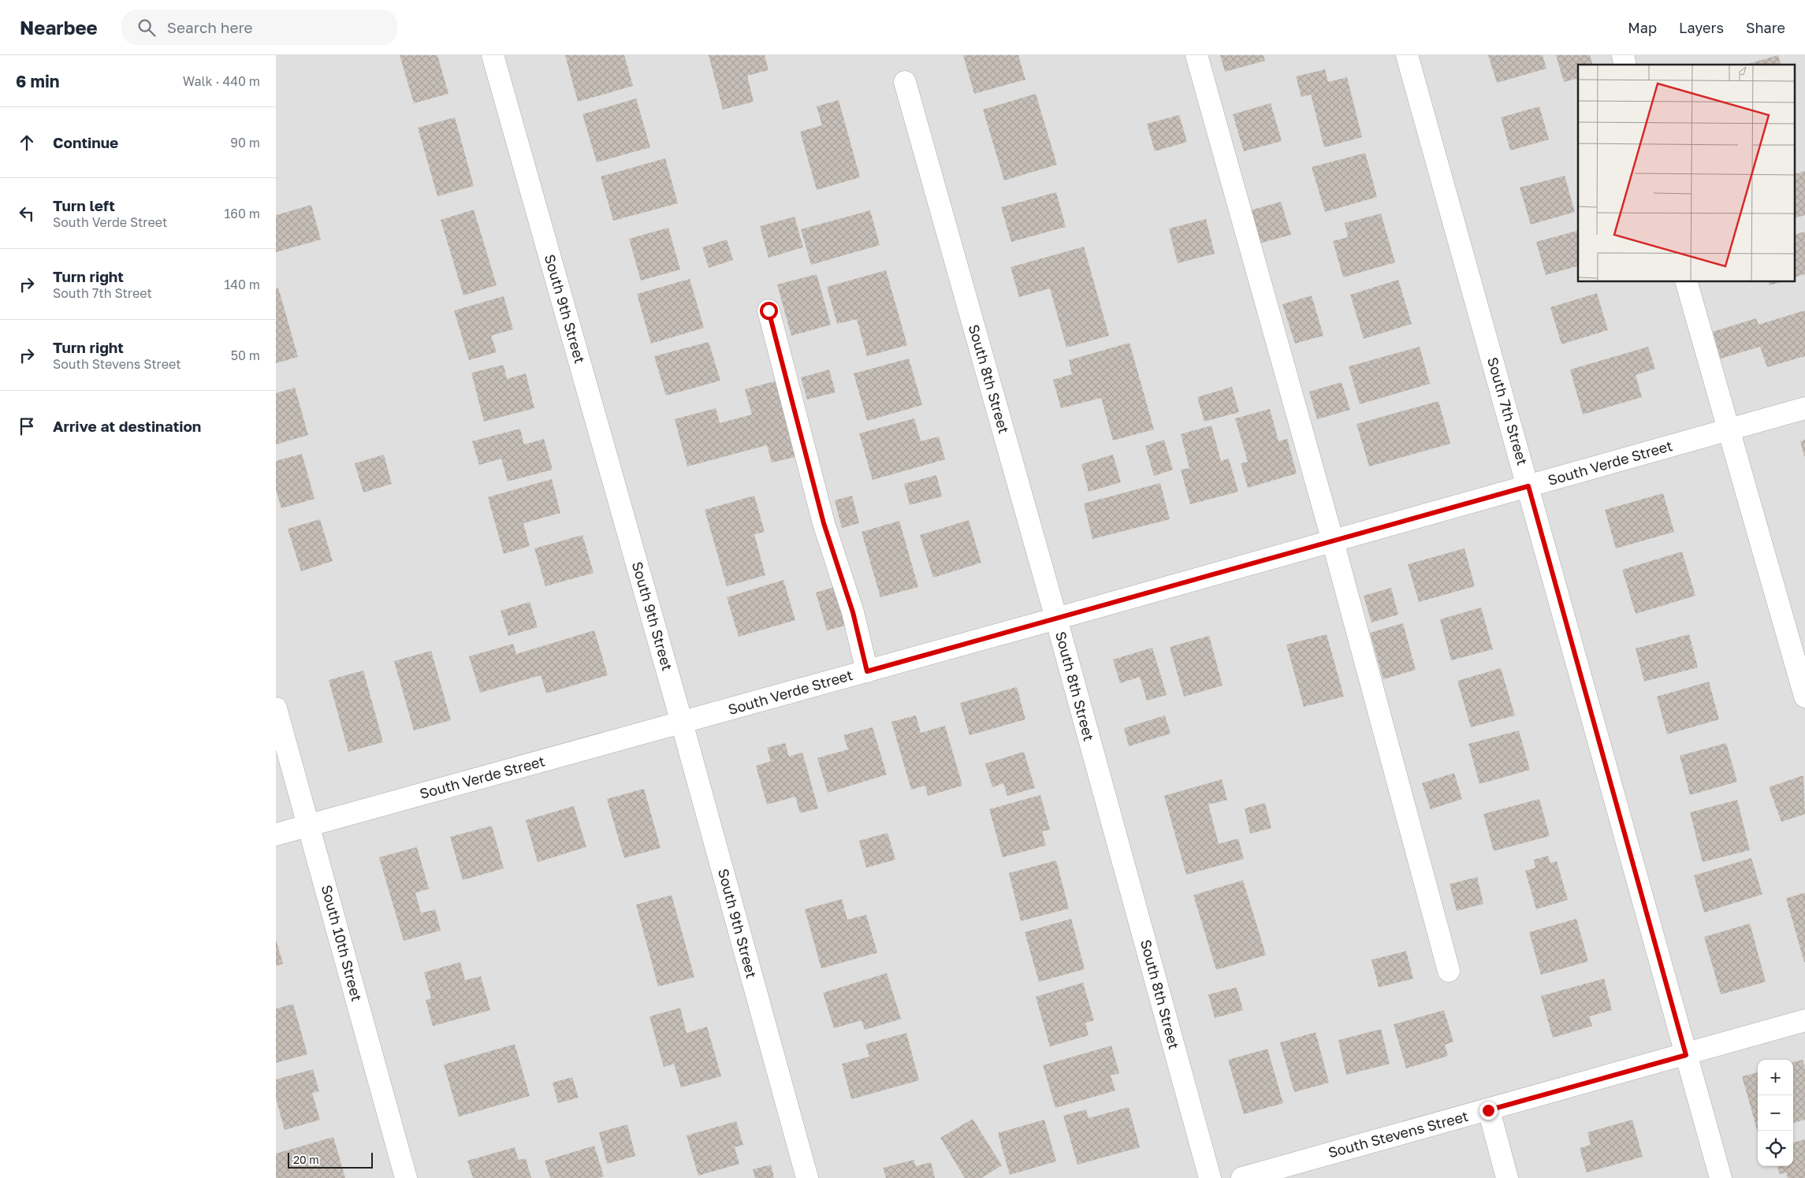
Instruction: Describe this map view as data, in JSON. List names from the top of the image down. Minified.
{"streets":{"street":["South 9th Street","South 8th Street","South 7th Street","South Verde Street","South 10th Street","South Stevens Street"]},"crossings":[["South 9th Street","South Verde Street"],["South 8th Street","South Verde Street"],["South 7th Street","South Verde Street"],["South 7th Street","South Stevens Street"],["South Verde Street","South 10th Street"]],"scale_bar":"20 m","page":{"header":"Nearbee","search":"Search here","nav":["Map","Layers","Share"],"heading":["6 min","Walk · 440 m"],"list":[["Continue","90 m"],["Turn left","South Verde Street","160 m"],["Turn right","South 7th Street","140 m"],["Turn right","South Stevens Street","50 m"],"Arrive at destination"],"map_buttons":["+","−"],"scale":"20 m"}}
